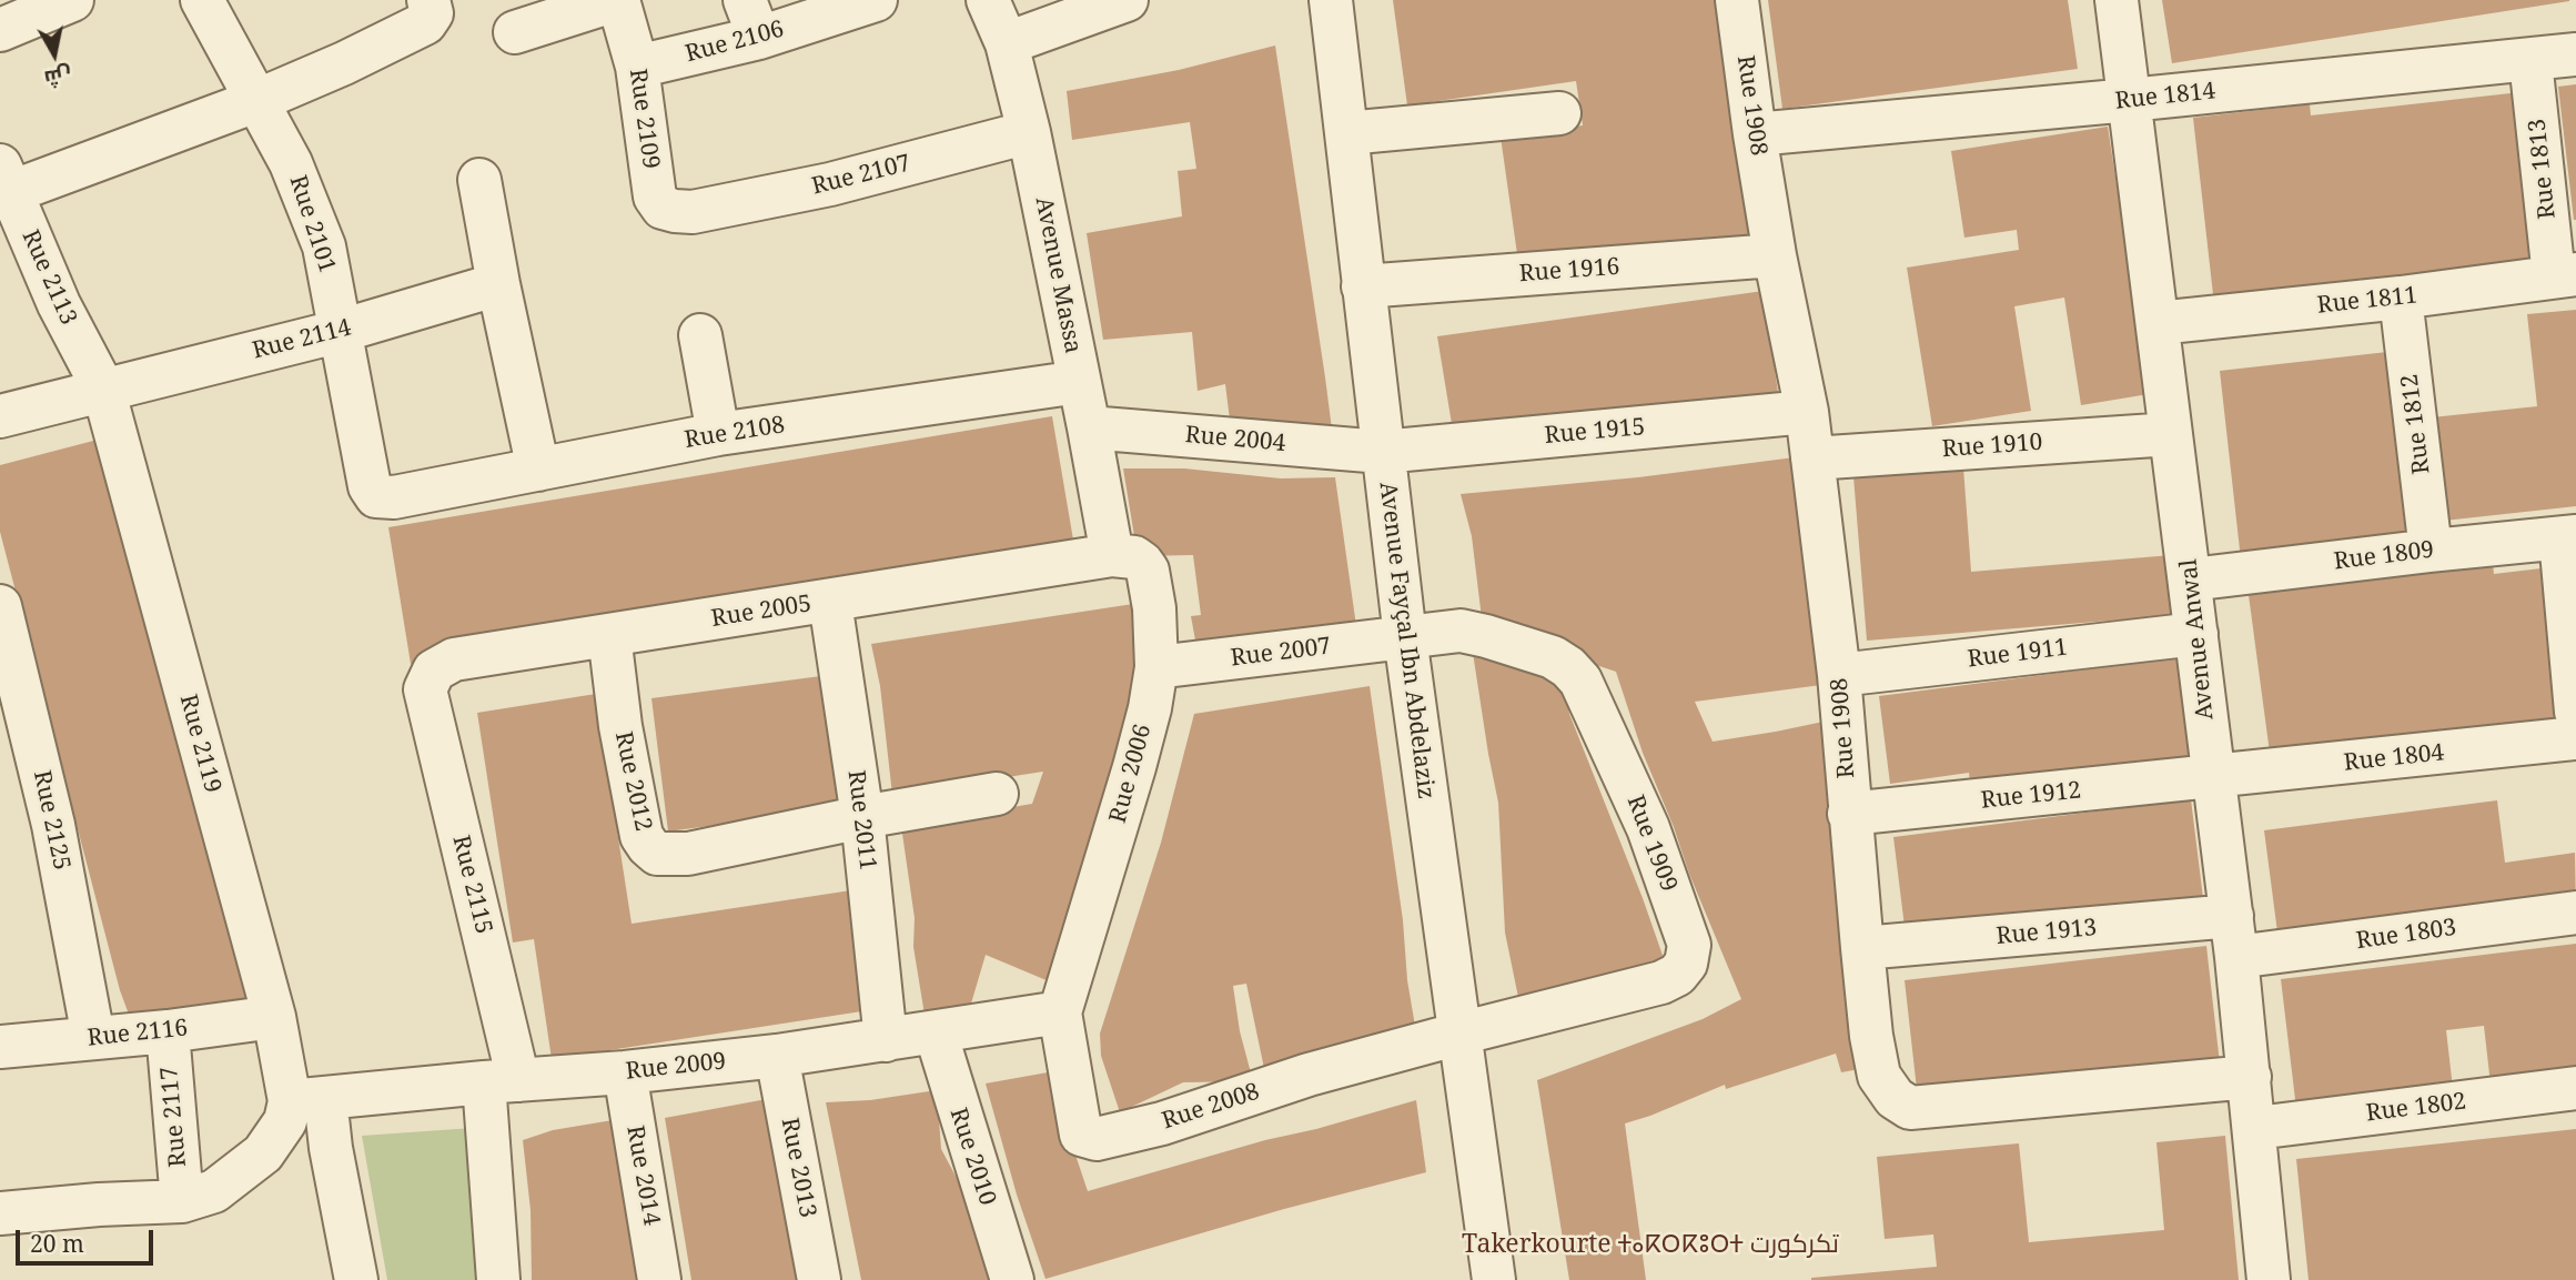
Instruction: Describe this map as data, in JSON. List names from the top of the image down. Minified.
{"streets":{"street":["Rue 2106","Rue 1814","Rue 1908","Rue 2109","Rue 1813","Rue 2107","Rue 2101","Rue 1916","Avenue Massa","Rue 2113","Rue 1811","Rue 2114","Rue 1812","Rue 1915","Rue 2108","Rue 2004","Rue 1910","Rue 1809","Rue 2005","Avenue Anwal","Avenue Fayçal Ibn Abdelaziz","Rue 2007","Rue 1911","Rue 2119","Rue 1804","Rue 2006","Rue 2012","Rue 1912","Rue 2125","Rue 2011","Rue 1909","Rue 2115","Rue 1913","Rue 1803","Rue 2116","Rue 2009","Rue 2008","Rue 1802","Rue 2117","Rue 2010","Rue 2013","Rue 2014"]},"crossings":[["Rue 2106","Rue 2109"],["Rue 1814","Rue 1908"],["Rue 1814","Rue 1813"],["Rue 1814","Avenue Anwal"],["Rue 1908","Rue 1916"],["Rue 1908","Rue 1915"],["Rue 1908","Rue 1910"],["Rue 1908","Avenue Anwal"],["Rue 1908","Rue 1911"],["Rue 1908","Rue 1912"],["Rue 1908","Rue 1913"],["Rue 2109","Rue 2107"],["Rue 1813","Rue 1811"],["Rue 2107","Avenue Massa"],["Rue 2101","Rue 2114"],["Rue 2101","Rue 2108"],["Rue 1916","Avenue Fayçal Ibn Abdelaziz"],["Avenue Massa","Rue 2108"],["Avenue Massa","Rue 2004"],["Avenue Massa","Rue 2005"],["Avenue Massa","Rue 2006"],["Rue 2113","Rue 2114"],["Rue 2113","Rue 2119"],["Rue 1811","Rue 1812"],["Rue 1811","Avenue Anwal"],["Rue 2114","Rue 2119"],["Rue 1812","Rue 1809"],["Rue 1915","Rue 2004"],["Rue 1915","Avenue Fayçal Ibn Abdelaziz"],["Rue 2004","Avenue Fayçal Ibn Abdelaziz"],["Rue 1910","Avenue Anwal"],["Rue 1809","Avenue Anwal"],["Rue 2005","Rue 2006"],["Rue 2005","Rue 2012"],["Rue 2005","Rue 2011"],["Rue 2005","Rue 2115"],["Avenue Anwal","Rue 1911"],["Avenue Anwal","Rue 1804"],["Avenue Anwal","Rue 1912"],["Avenue Anwal","Rue 1913"],["Avenue Anwal","Rue 1803"],["Avenue Anwal","Rue 1802"],["Avenue Fayçal Ibn Abdelaziz","Rue 2007"],["Avenue Fayçal Ibn Abdelaziz","Rue 1909"],["Avenue Fayçal Ibn Abdelaziz","Rue 2008"],["Rue 2007","Rue 2006"],["Rue 2007","Rue 1909"],["Rue 2119","Rue 2116"],["Rue 2119","Rue 2009"],["Rue 1804","Rue 1912"],["Rue 2006","Rue 2009"],["Rue 2006","Rue 2008"],["Rue 2012","Rue 2011"],["Rue 2125","Rue 2116"],["Rue 2011","Rue 2009"],["Rue 1909","Rue 2008"],["Rue 2115","Rue 2009"],["Rue 2116","Rue 2117"],["Rue 2009","Rue 2008"],["Rue 2009","Rue 2010"],["Rue 2009","Rue 2013"],["Rue 2009","Rue 2014"]],"districts":["Takerkourte ⵜⴰⴽⵔⴽⵓⵔⵜ تكركورت"],"scale_bar":"20 m","north":"bottom"}
